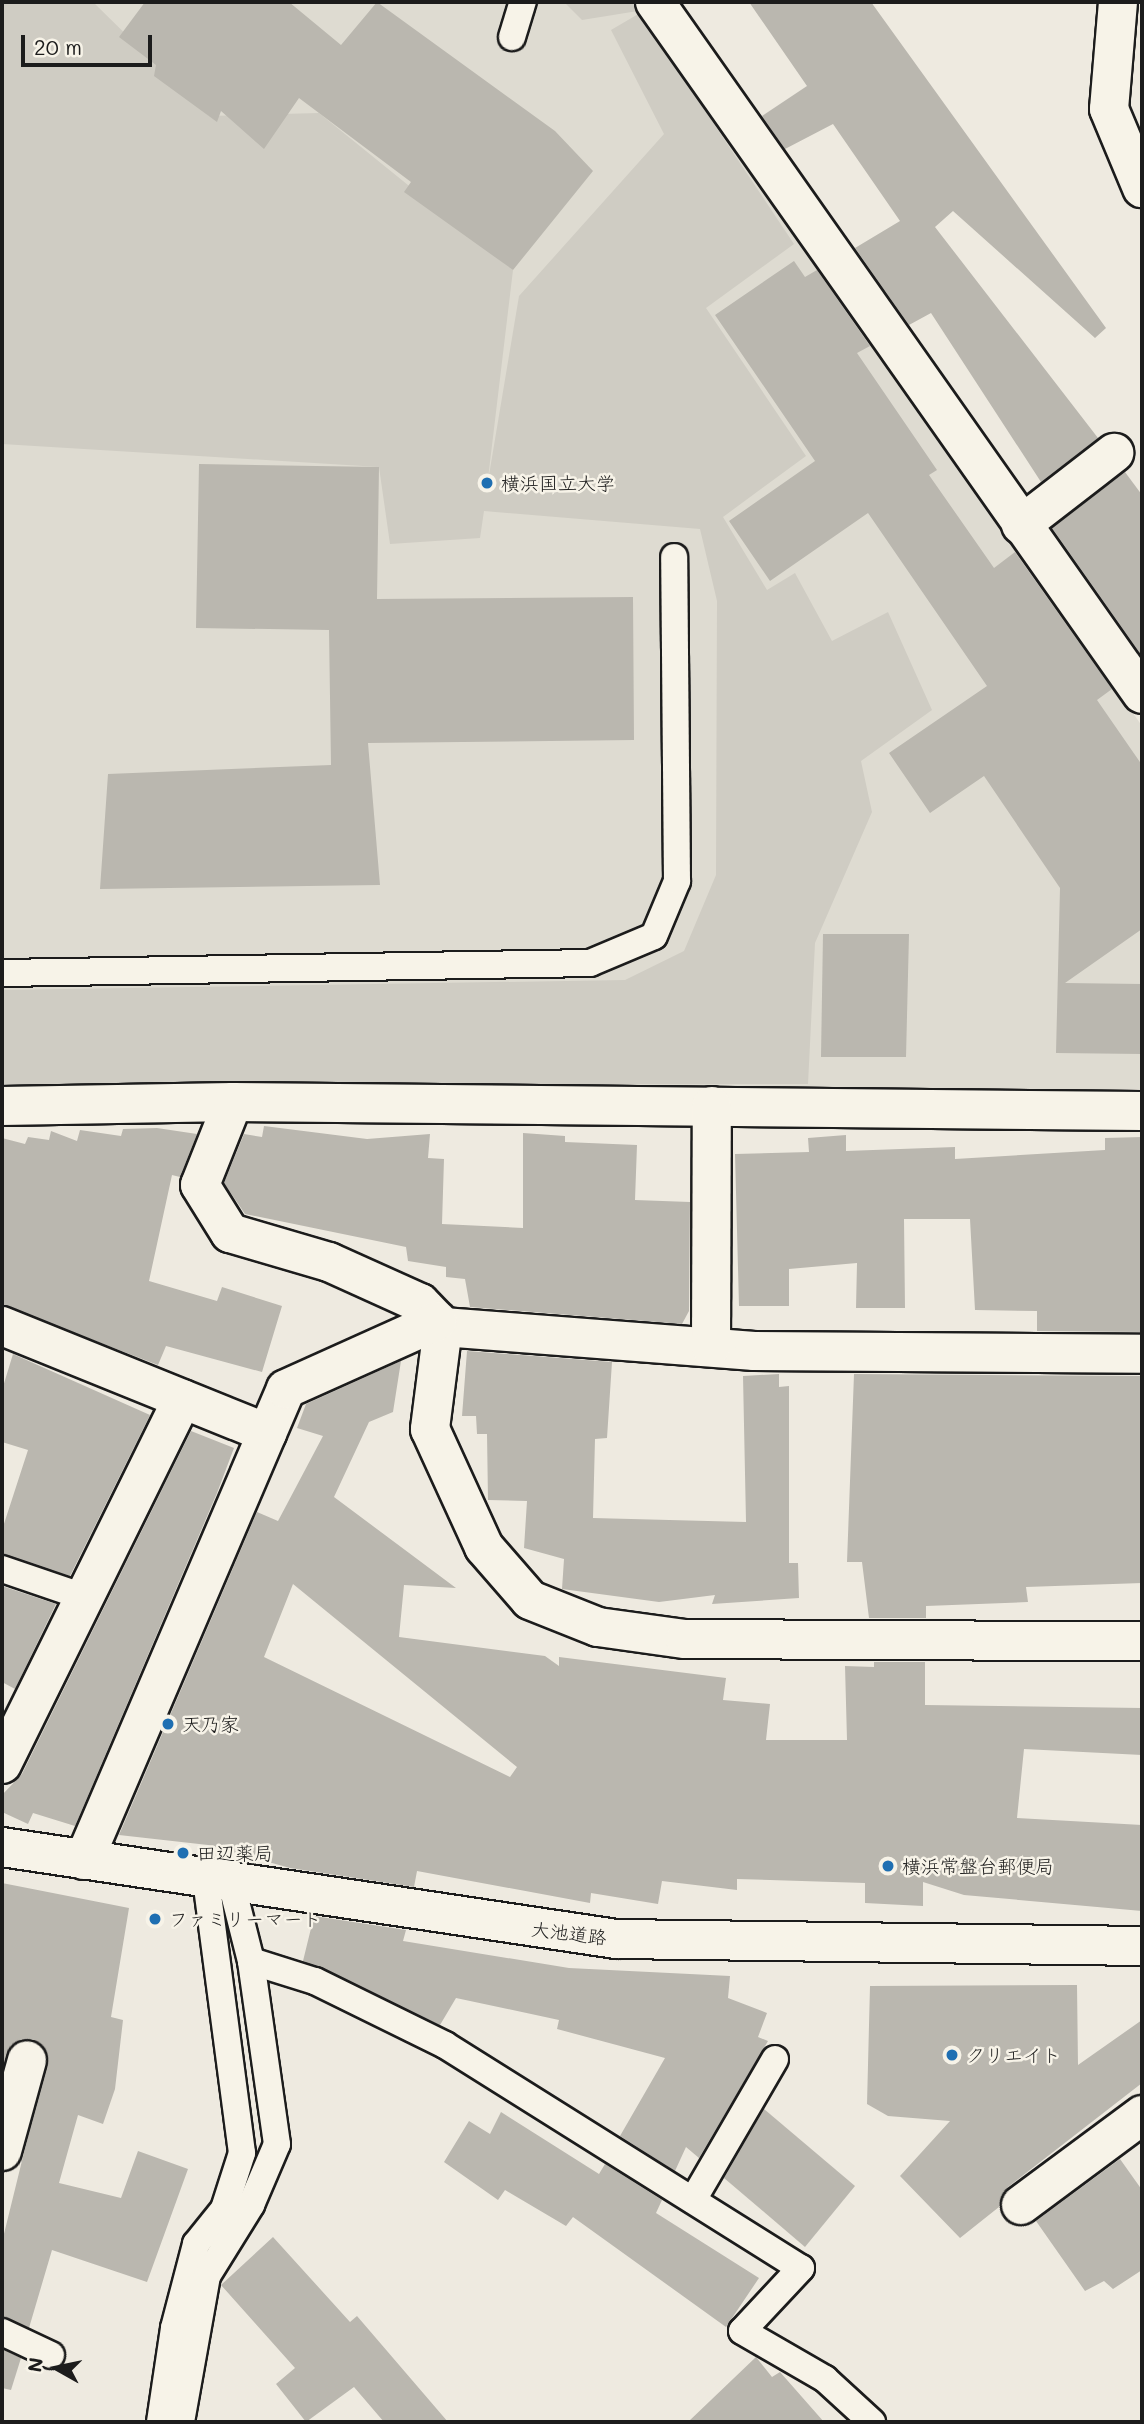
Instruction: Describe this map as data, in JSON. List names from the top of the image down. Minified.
{"streets":{"street":["大池道路"]},"places":["横浜国立大学","天乃家","田辺薬局","横浜常盤台郵便局","ファミリーマート","クリエイト"],"scale_bar":"20 m","north":"left"}
